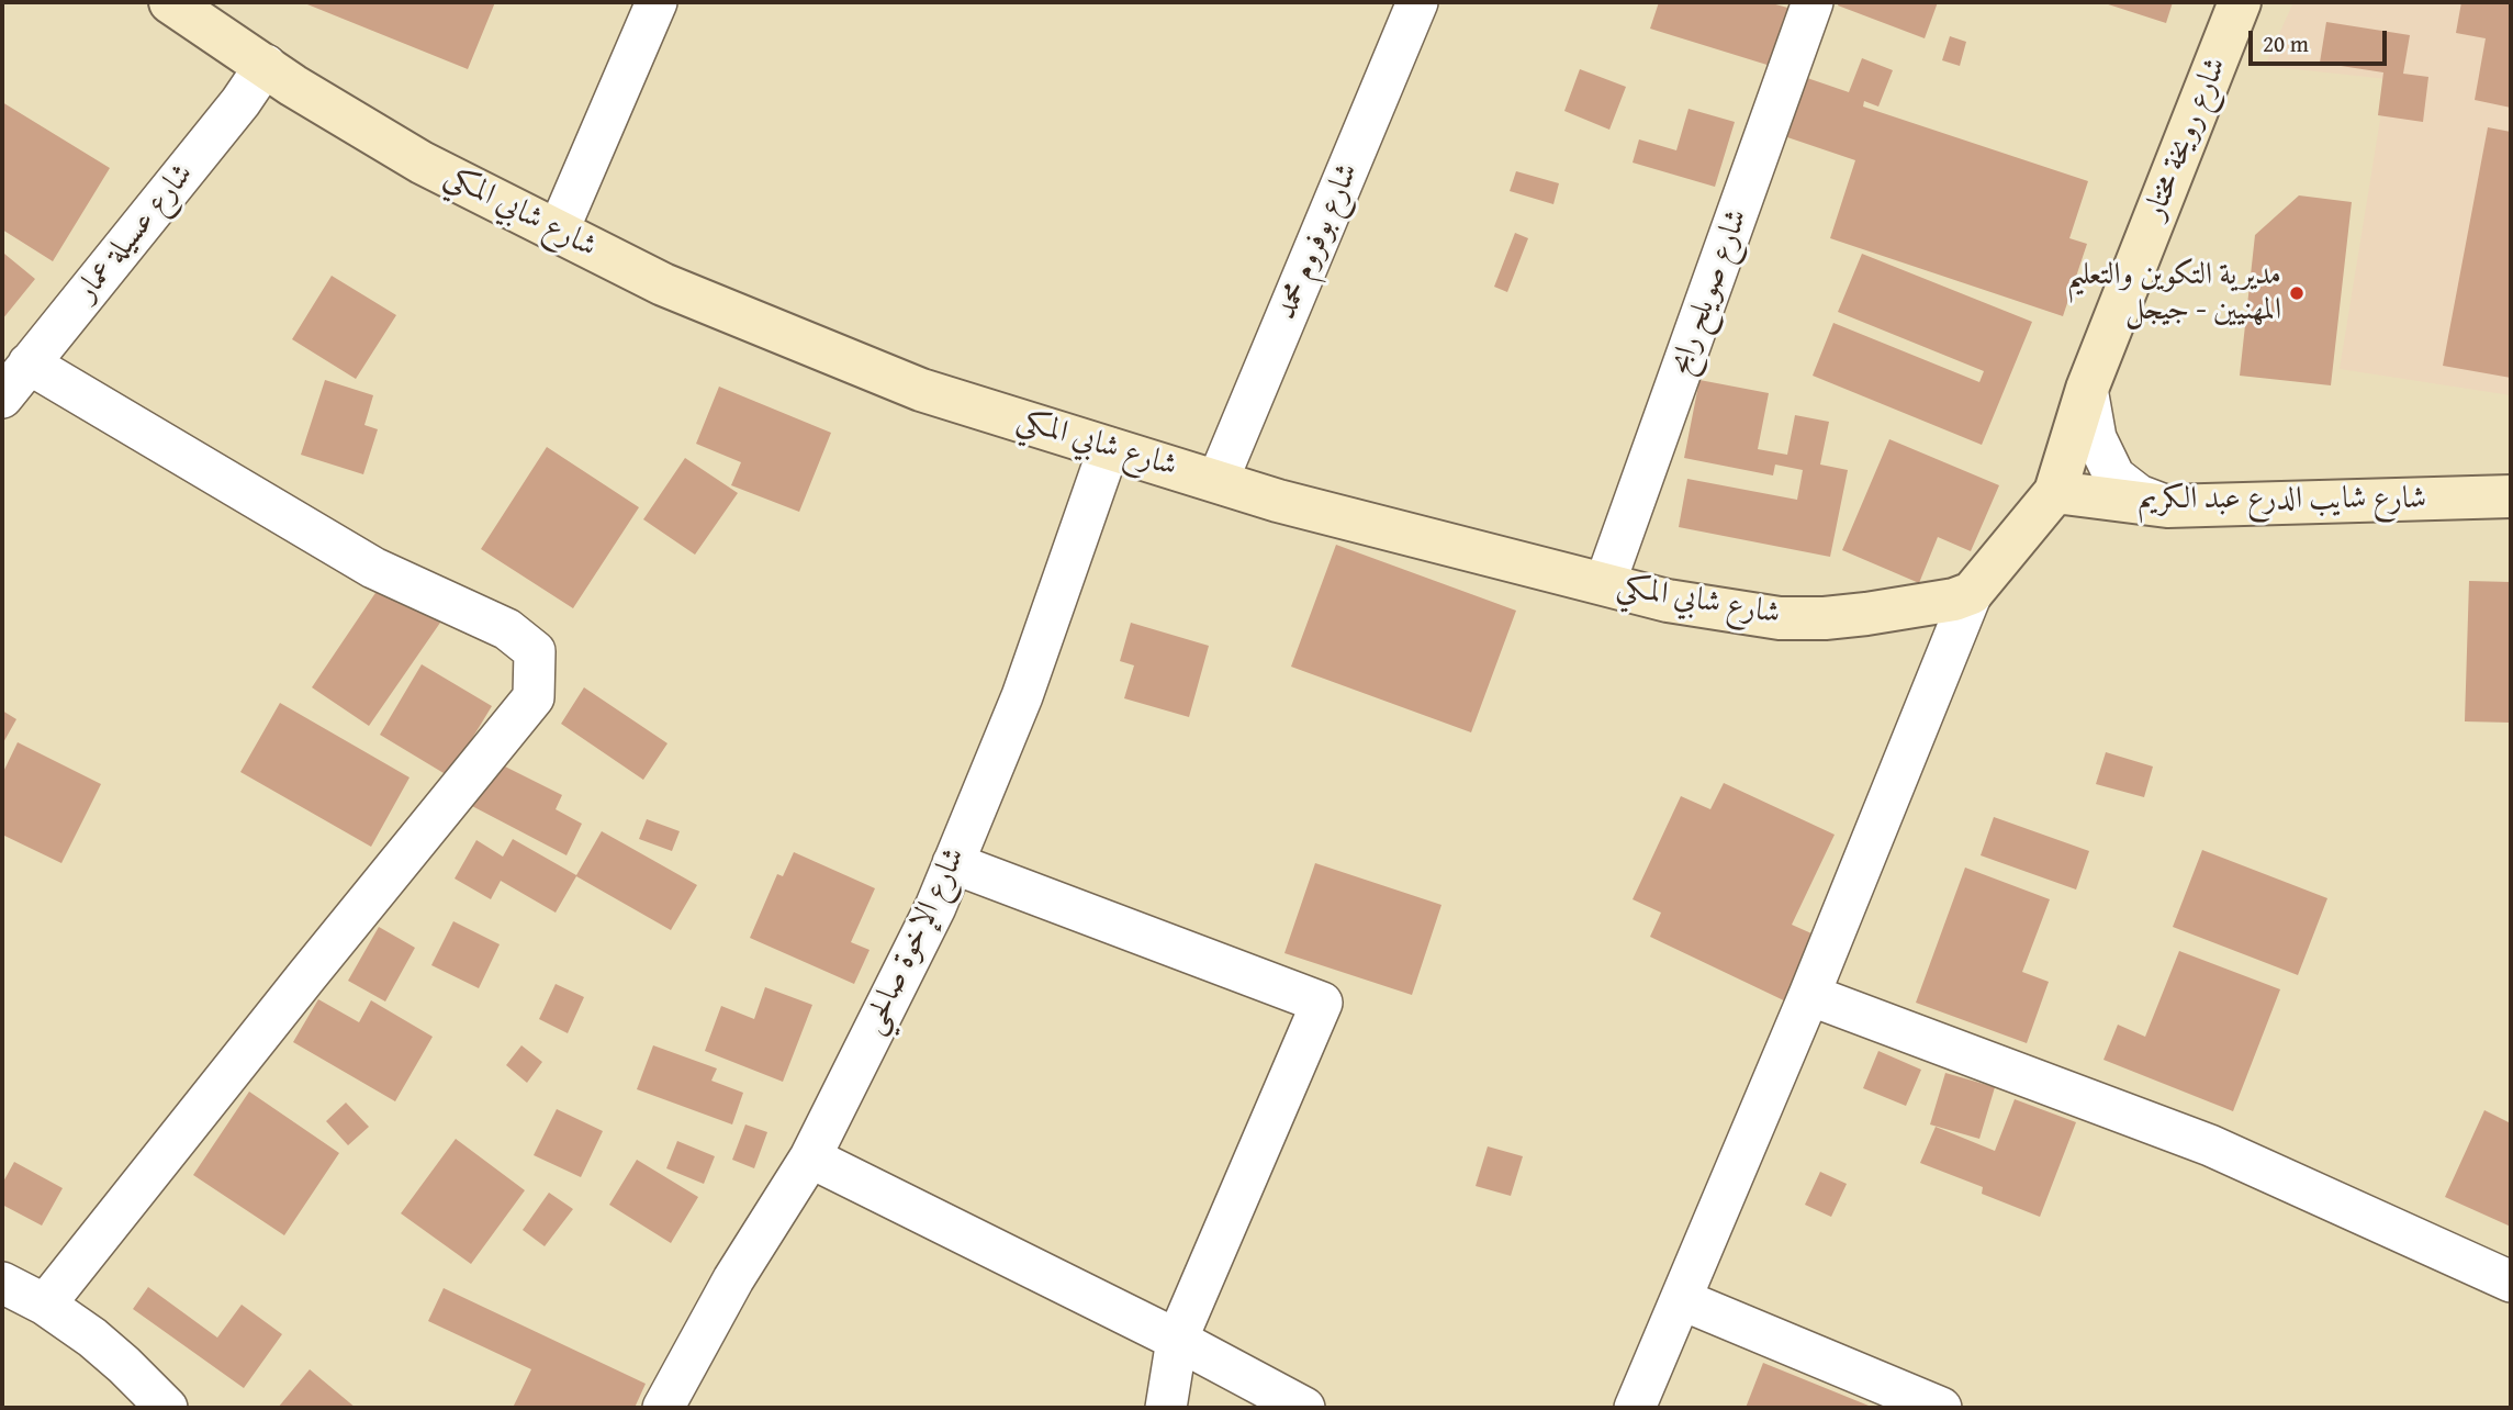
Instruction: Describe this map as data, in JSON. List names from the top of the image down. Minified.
{"streets":{"main road":["شارع رويخة مختار","شارع شابي المكي","شارع شايب الدرع عبد الكريم"],"street":["شارع عسيلة عمار","شارع بوفروم محمد","شارع صويلح رابح","شارع الإخوة صالحي"]},"crossings":[["شارع رويخة مختار","شارع شايب الدرع عبد الكريم"],["شارع شابي المكي","شارع عسيلة عمار"],["شارع شابي المكي","شارع بوفروم محمد"],["شارع شابي المكي","شارع صويلح رابح"],["شارع شابي المكي","شارع الإخوة صالحي"]],"places":["مديرية التكوين والتعليم المهنيين - جيجل"],"scale_bar":"20 m"}
